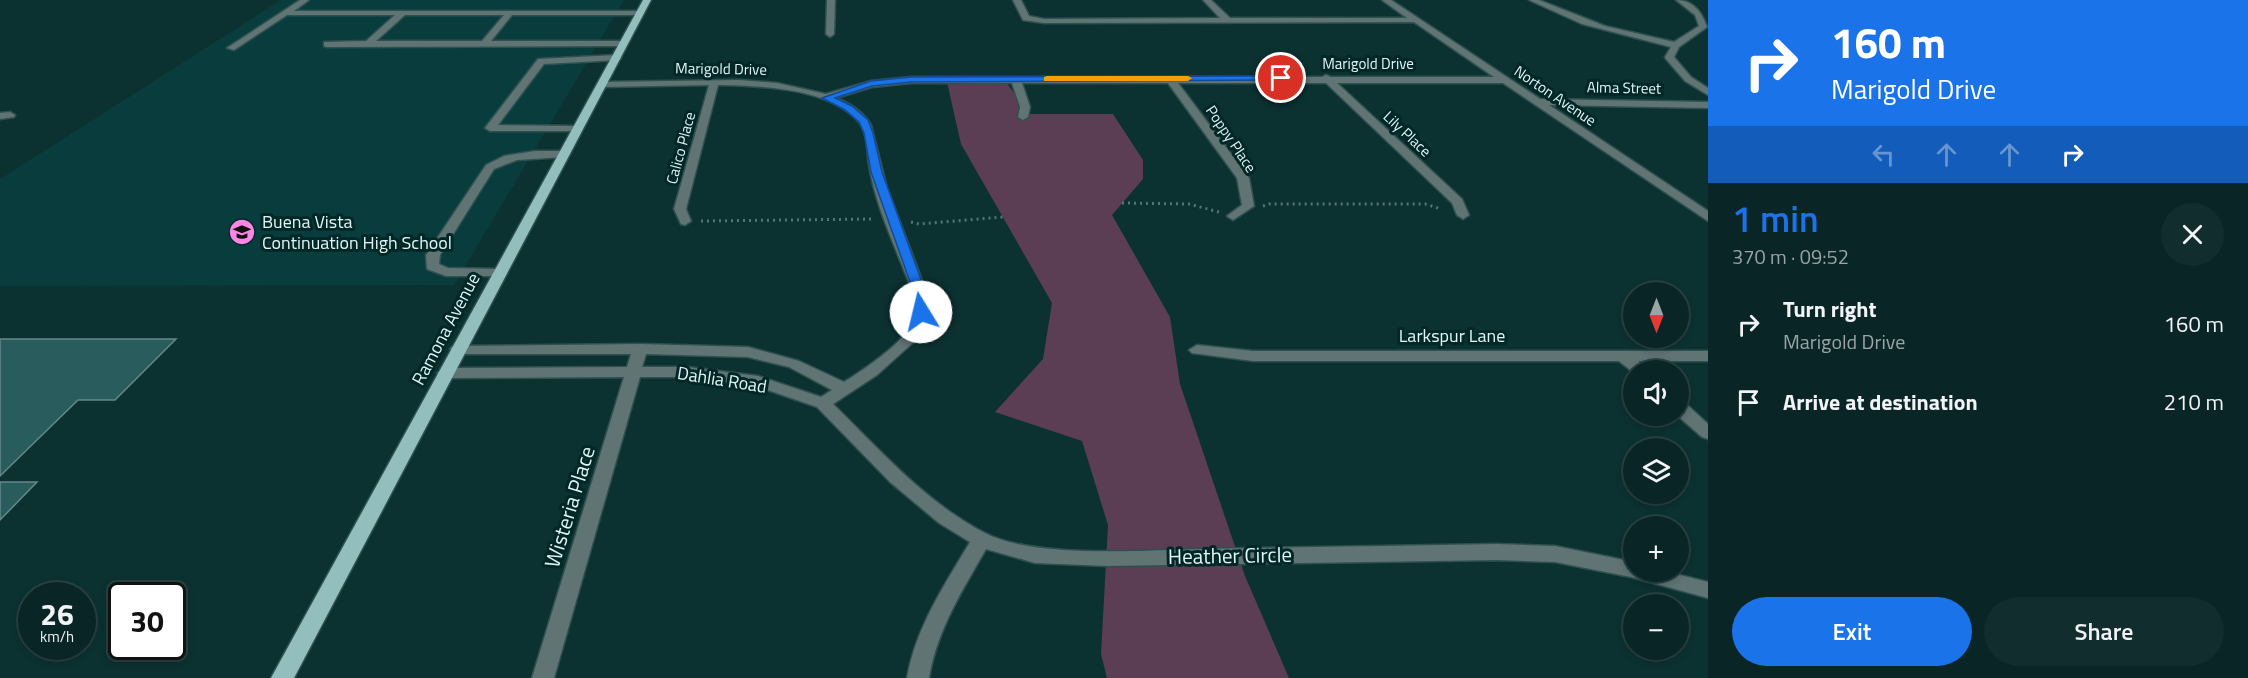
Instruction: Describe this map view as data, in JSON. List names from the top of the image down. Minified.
{"streets":{"main road":["Ramona Avenue"],"street":["Marigold Drive","Alma Street","Norton Avenue","Lily Place","Poppy Place","Calico Place","Larkspur Lane","Dahlia Road","Wisteria Place","Heather Circle"]},"crossings":[["Marigold Drive","Norton Avenue"],["Marigold Drive","Lily Place"],["Marigold Drive","Poppy Place"],["Marigold Drive","Calico Place"],["Marigold Drive","Ramona Avenue"],["Alma Street","Norton Avenue"],["Ramona Avenue","Dahlia Road"],["Dahlia Road","Wisteria Place"],["Dahlia Road","Heather Circle"]],"places":{"school or university":["Buena Vista Continuation High School"]},"north":"bottom","page":{"turn":["160 m","Marigold Drive"],"heading":["1 min","370 m · 09:52"],"map_buttons":["+","−"],"list":[{"name":"Turn right","note":"Marigold Drive","value":"160 m"},{"name":"Arrive at destination","value":"210 m"}],"speed":"26 km/h","limit":"30","buttons":["Exit","Share"]}}
